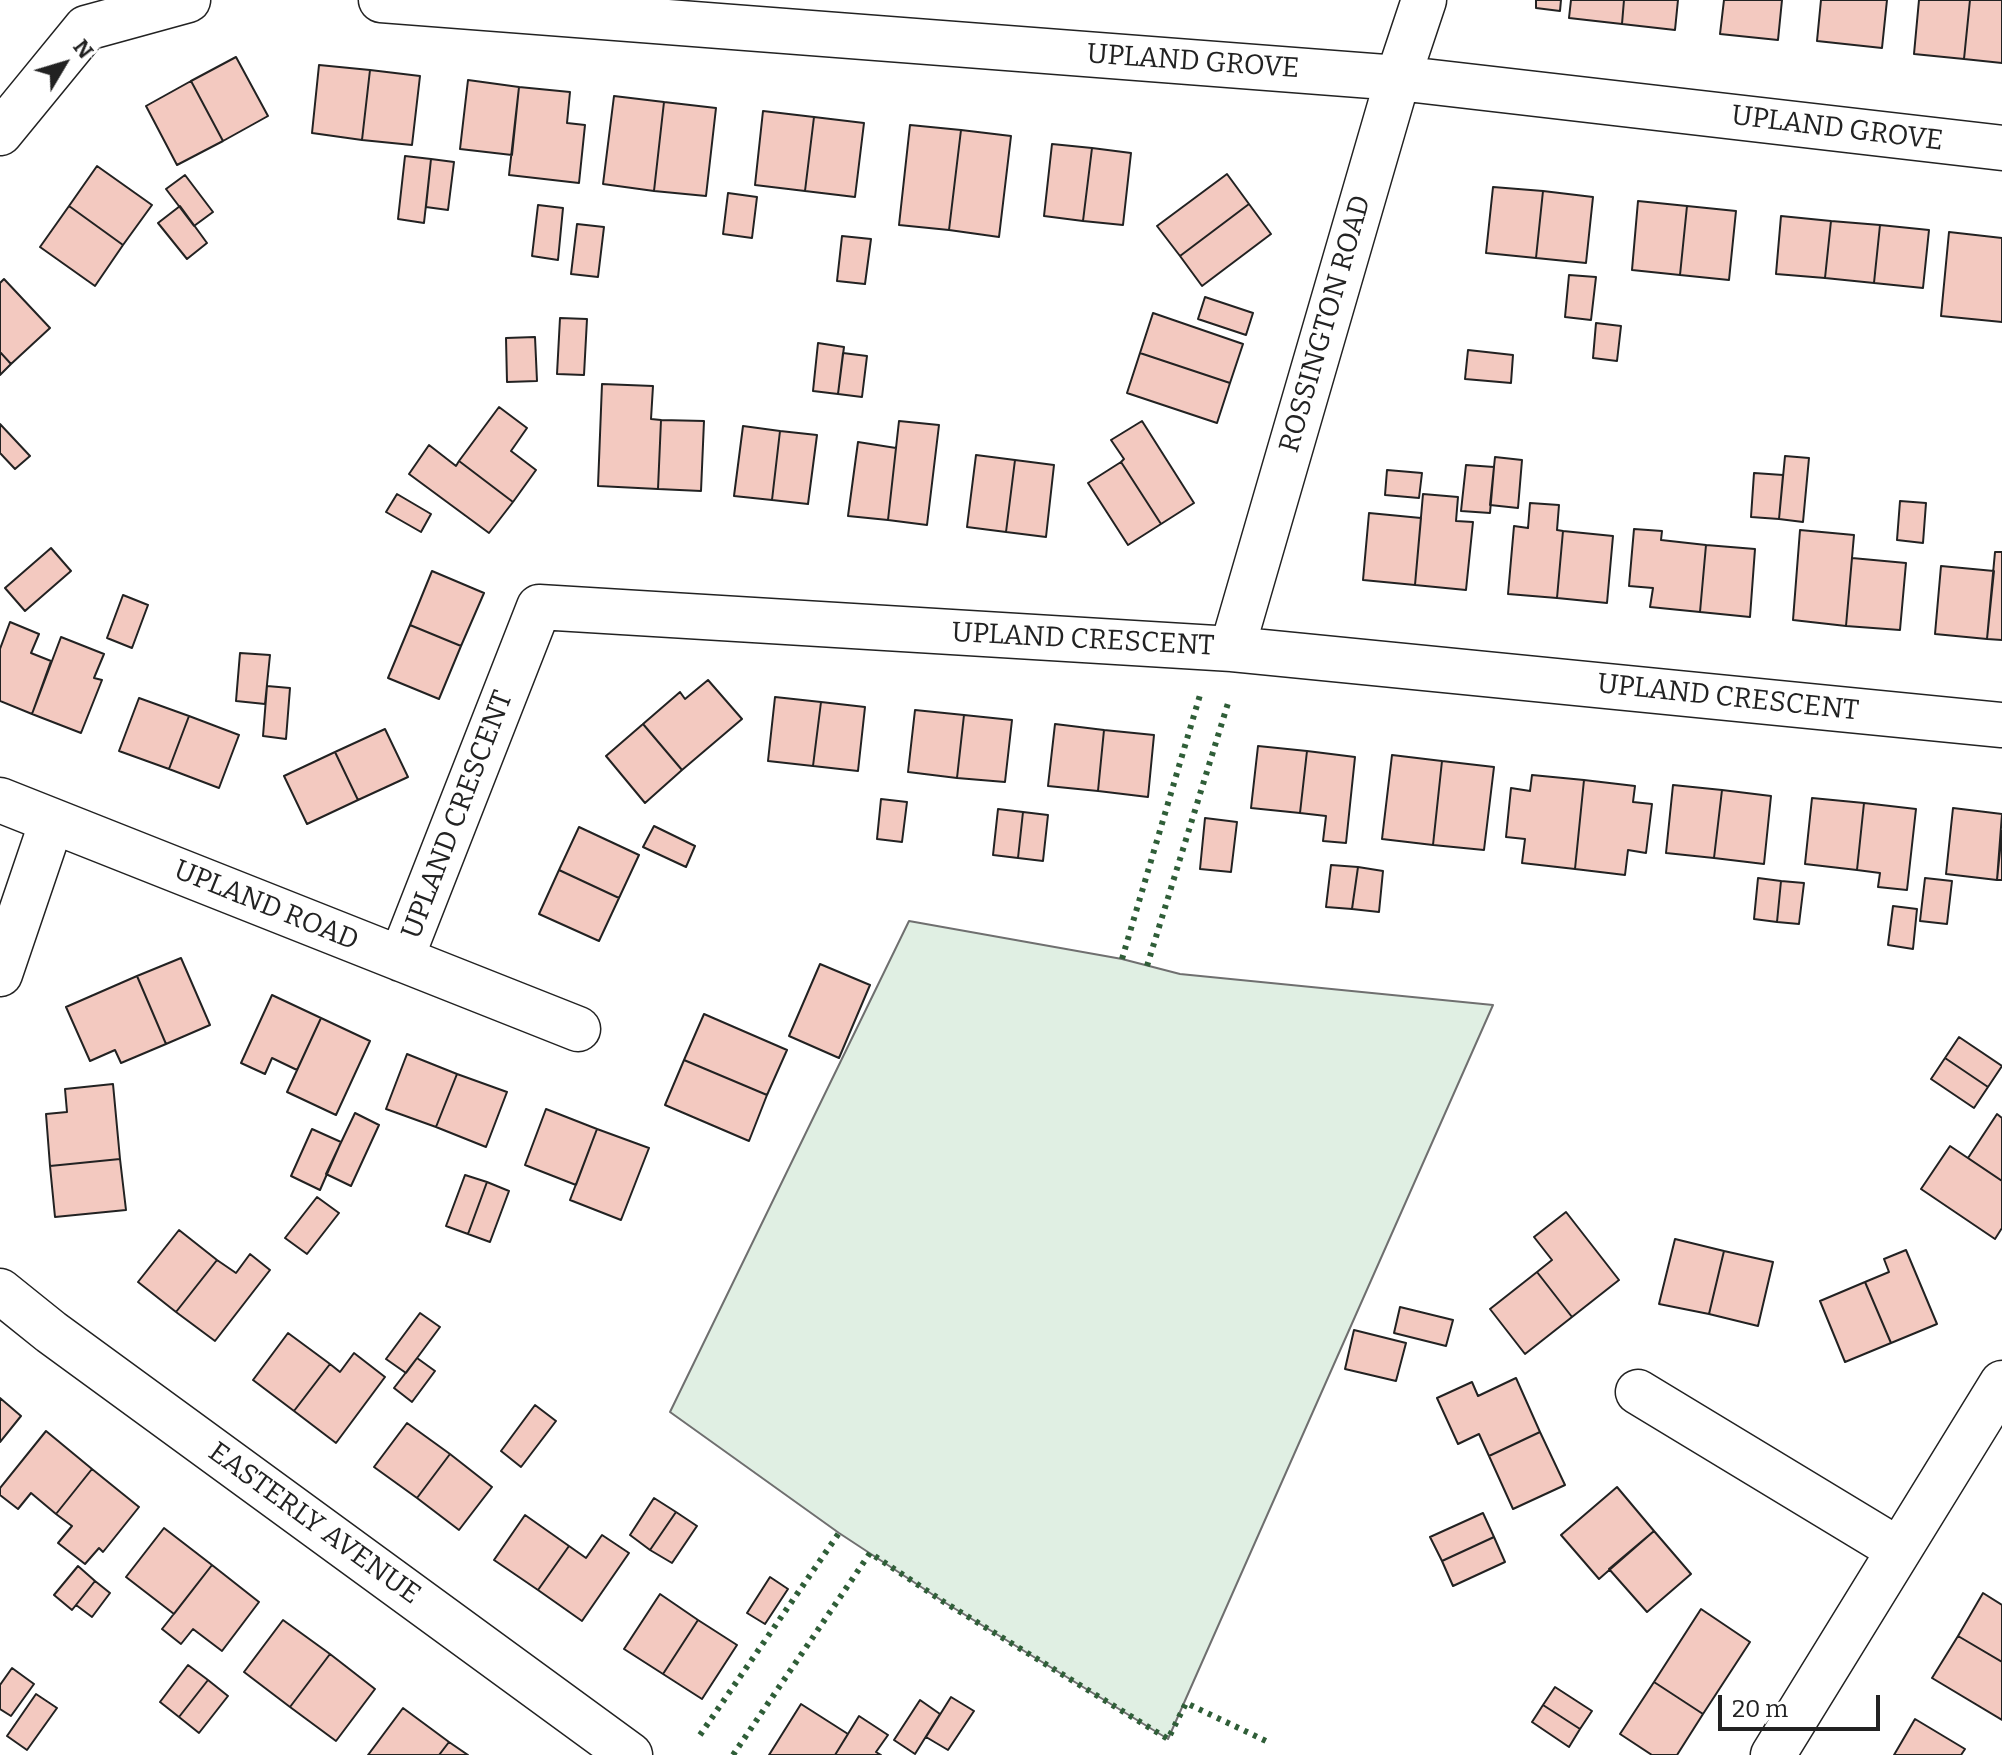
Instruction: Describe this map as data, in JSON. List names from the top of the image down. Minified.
{"streets":{"street":["UPLAND GROVE","ROSSINGTON ROAD","UPLAND CRESCENT","UPLAND ROAD","EASTERLY AVENUE"]},"crossings":[["UPLAND GROVE","ROSSINGTON ROAD"],["ROSSINGTON ROAD","UPLAND CRESCENT"],["UPLAND CRESCENT","UPLAND ROAD"]],"scale_bar":"20 m","north":"top right"}
